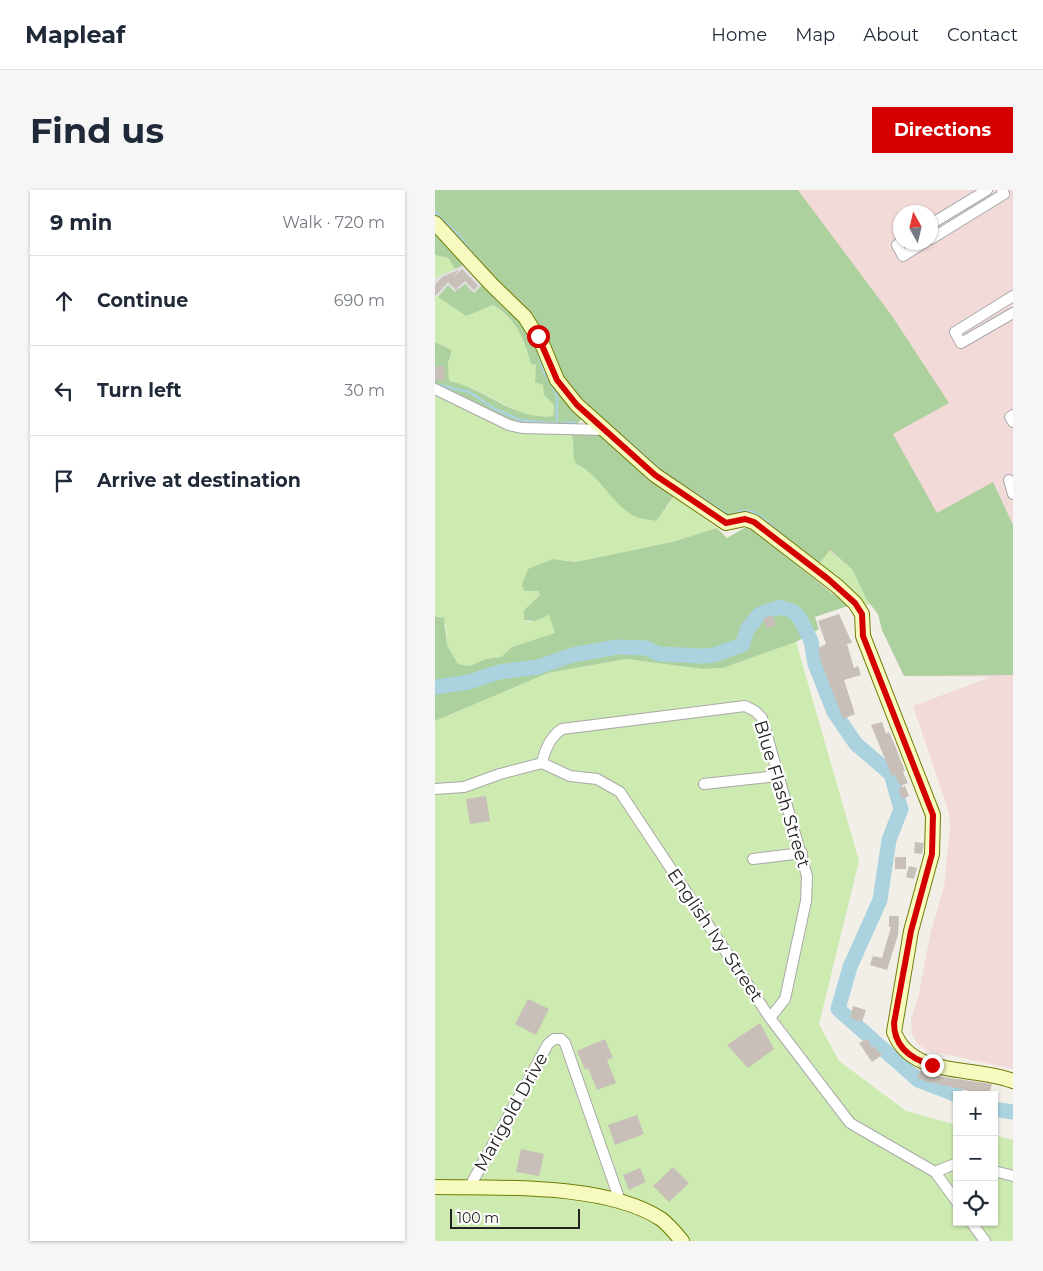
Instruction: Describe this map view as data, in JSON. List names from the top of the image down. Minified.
{"streets":{"street":["Blue Flash Street","English Ivy Street","Marigold Drive"]},"crossings":[["Blue Flash Street","English Ivy Street"]],"scale_bar":"100 m","north":"top","page":{"header":"Mapleaf","nav":["Home","Map","About","Contact"],"buttons":"Directions","title":"Find us","heading":["9 min","Walk · 720 m"],"list":[["Continue","690 m"],["Turn left","30 m"],"Arrive at destination"],"map_buttons":["+","−"],"scale":"100 m"}}
